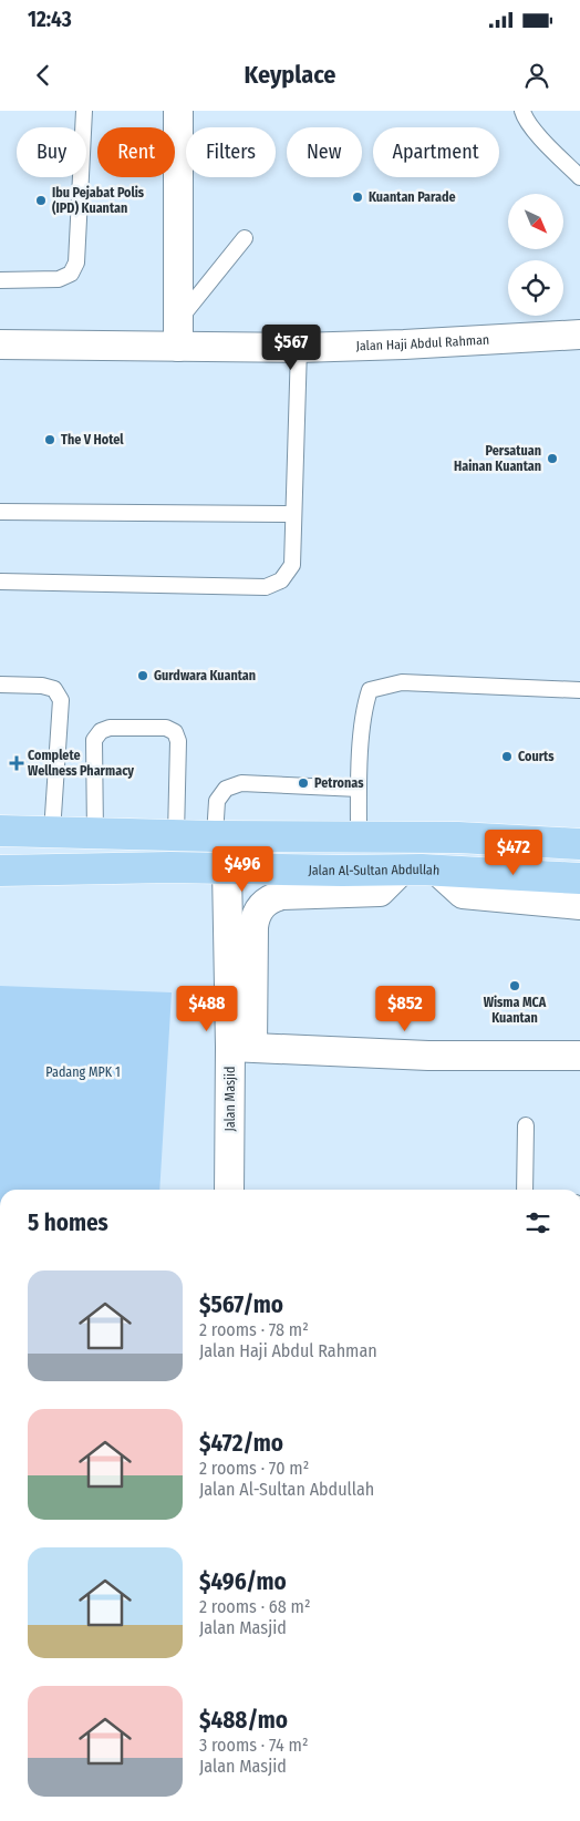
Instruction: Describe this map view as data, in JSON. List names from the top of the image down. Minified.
{"streets":{"main road":["Jalan Al-Sultan Abdullah"],"street":["Jalan Haji Abdul Rahman","Jalan Masjid"]},"crossings":[["Jalan Al-Sultan Abdullah","Jalan Masjid"]],"parks":["Padang MPK 1"],"places":{"other":["Kuantan Parade","Ibu Pejabat Polis (IPD) Kuantan","The V Hotel","Persatuan Hainan Kuantan","Gurdwara Kuantan","Courts","Petronas","Wisma MCA Kuantan"],"health":["Complete Wellness Pharmacy"]},"north":"bottom right","page":{"status":"12:43","header":"Keyplace","chip":["Buy","Rent","Filters","New","Apartment"],"price":["$567","$472","$496","$488","$852"],"heading":"5 homes","list":[{"name":"$567/mo","note":"2 rooms · 78 m² · Jalan Haji Abdul Rahman"},{"name":"$472/mo","note":"2 rooms · 70 m² · Jalan Al-Sultan Abdullah"},{"name":"$496/mo","note":"2 rooms · 68 m² · Jalan Masjid"},{"name":"$488/mo","note":"3 rooms · 74 m² · Jalan Masjid"}]}}
